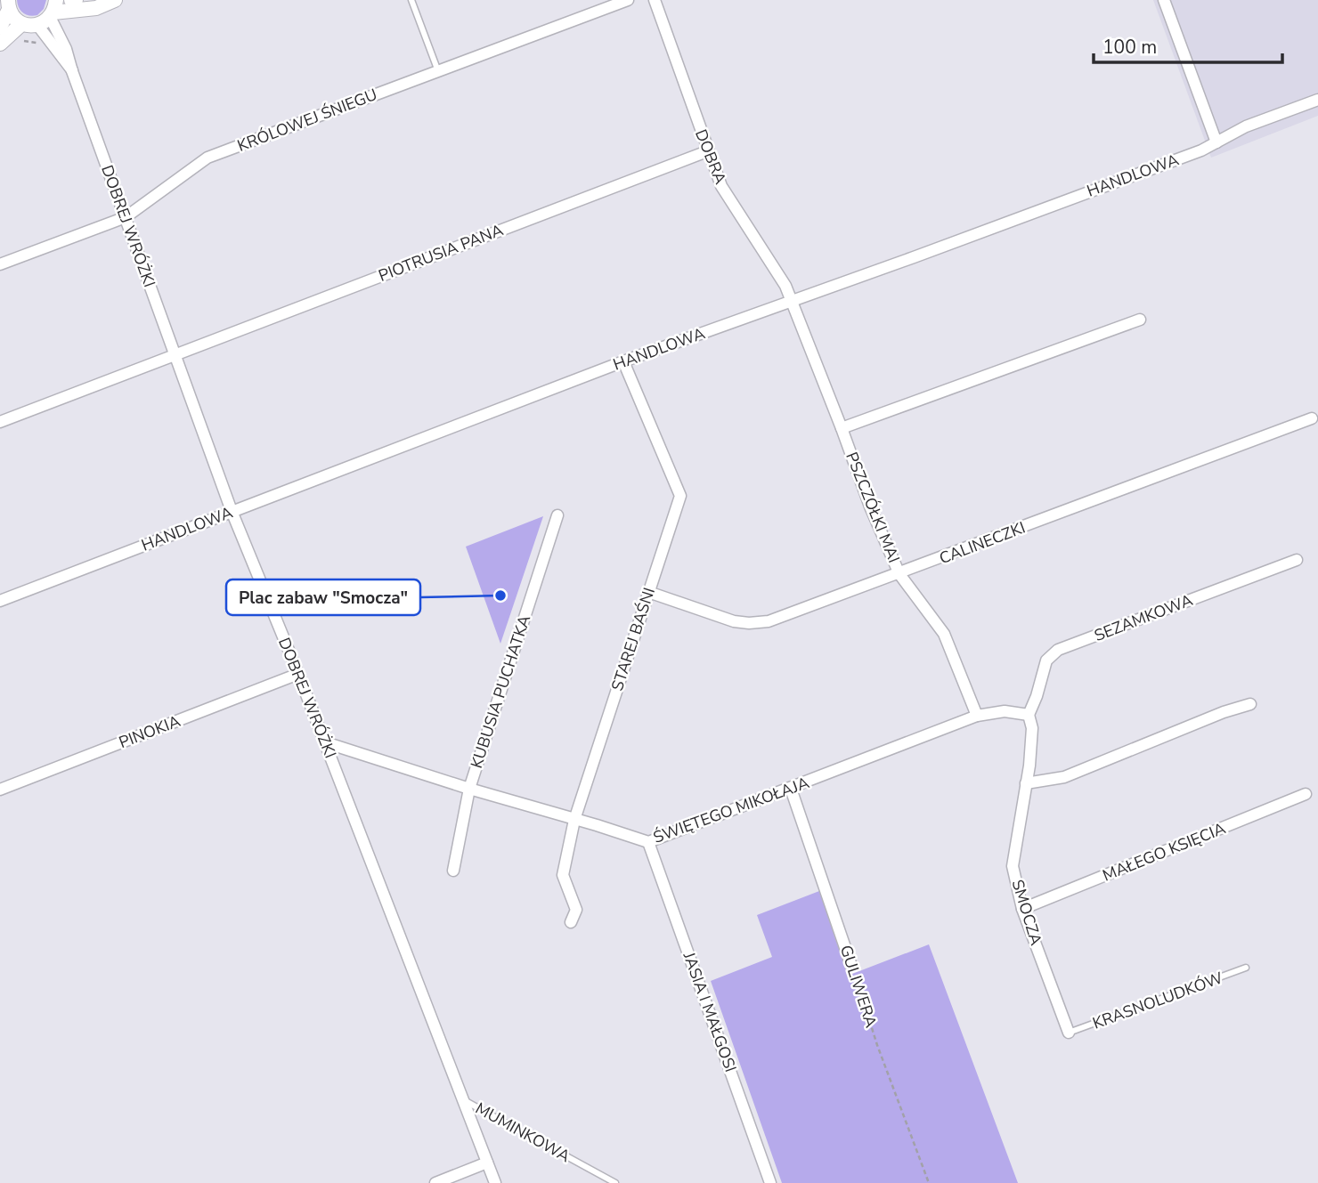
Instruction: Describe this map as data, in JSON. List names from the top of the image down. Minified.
{"streets":{"street":["KRÓLOWEJ ŚNIEGU","DOBRA","HANDLOWA","DOBREJ WRÓŻKI","PIOTRUSIA PANA","PSZCZÓŁKI MAI","CALINECZKI","SEZAMKOWA","STAREJ BAŚNI","KUBUSIA PUCHATKA","PINOKIA","ŚWIĘTEGO MIKOŁAJA","MAŁEGO KSIĘCIA","SMOCZA","GULIWERA","JASIA I MAŁGOSI"],"lane":["KRASNOLUDKÓW","MUMINKOWA"]},"crossings":[["KRÓLOWEJ ŚNIEGU","DOBREJ WRÓŻKI"],["DOBRA","HANDLOWA"],["DOBRA","PIOTRUSIA PANA"],["DOBRA","PSZCZÓŁKI MAI"],["HANDLOWA","DOBREJ WRÓŻKI"],["HANDLOWA","PSZCZÓŁKI MAI"],["HANDLOWA","STAREJ BAŚNI"],["DOBREJ WRÓŻKI","PIOTRUSIA PANA"],["DOBREJ WRÓŻKI","PINOKIA"],["DOBREJ WRÓŻKI","ŚWIĘTEGO MIKOŁAJA"],["DOBREJ WRÓŻKI","MUMINKOWA"],["PSZCZÓŁKI MAI","CALINECZKI"],["PSZCZÓŁKI MAI","ŚWIĘTEGO MIKOŁAJA"],["CALINECZKI","STAREJ BAŚNI"],["SEZAMKOWA","ŚWIĘTEGO MIKOŁAJA"],["SEZAMKOWA","SMOCZA"],["STAREJ BAŚNI","ŚWIĘTEGO MIKOŁAJA"],["KUBUSIA PUCHATKA","ŚWIĘTEGO MIKOŁAJA"],["ŚWIĘTEGO MIKOŁAJA","SMOCZA"],["ŚWIĘTEGO MIKOŁAJA","GULIWERA"],["ŚWIĘTEGO MIKOŁAJA","JASIA I MAŁGOSI"],["MAŁEGO KSIĘCIA","SMOCZA"],["SMOCZA","KRASNOLUDKÓW"]],"places":["Plac zabaw \"Smocza\""],"scale_bar":"100 m"}
